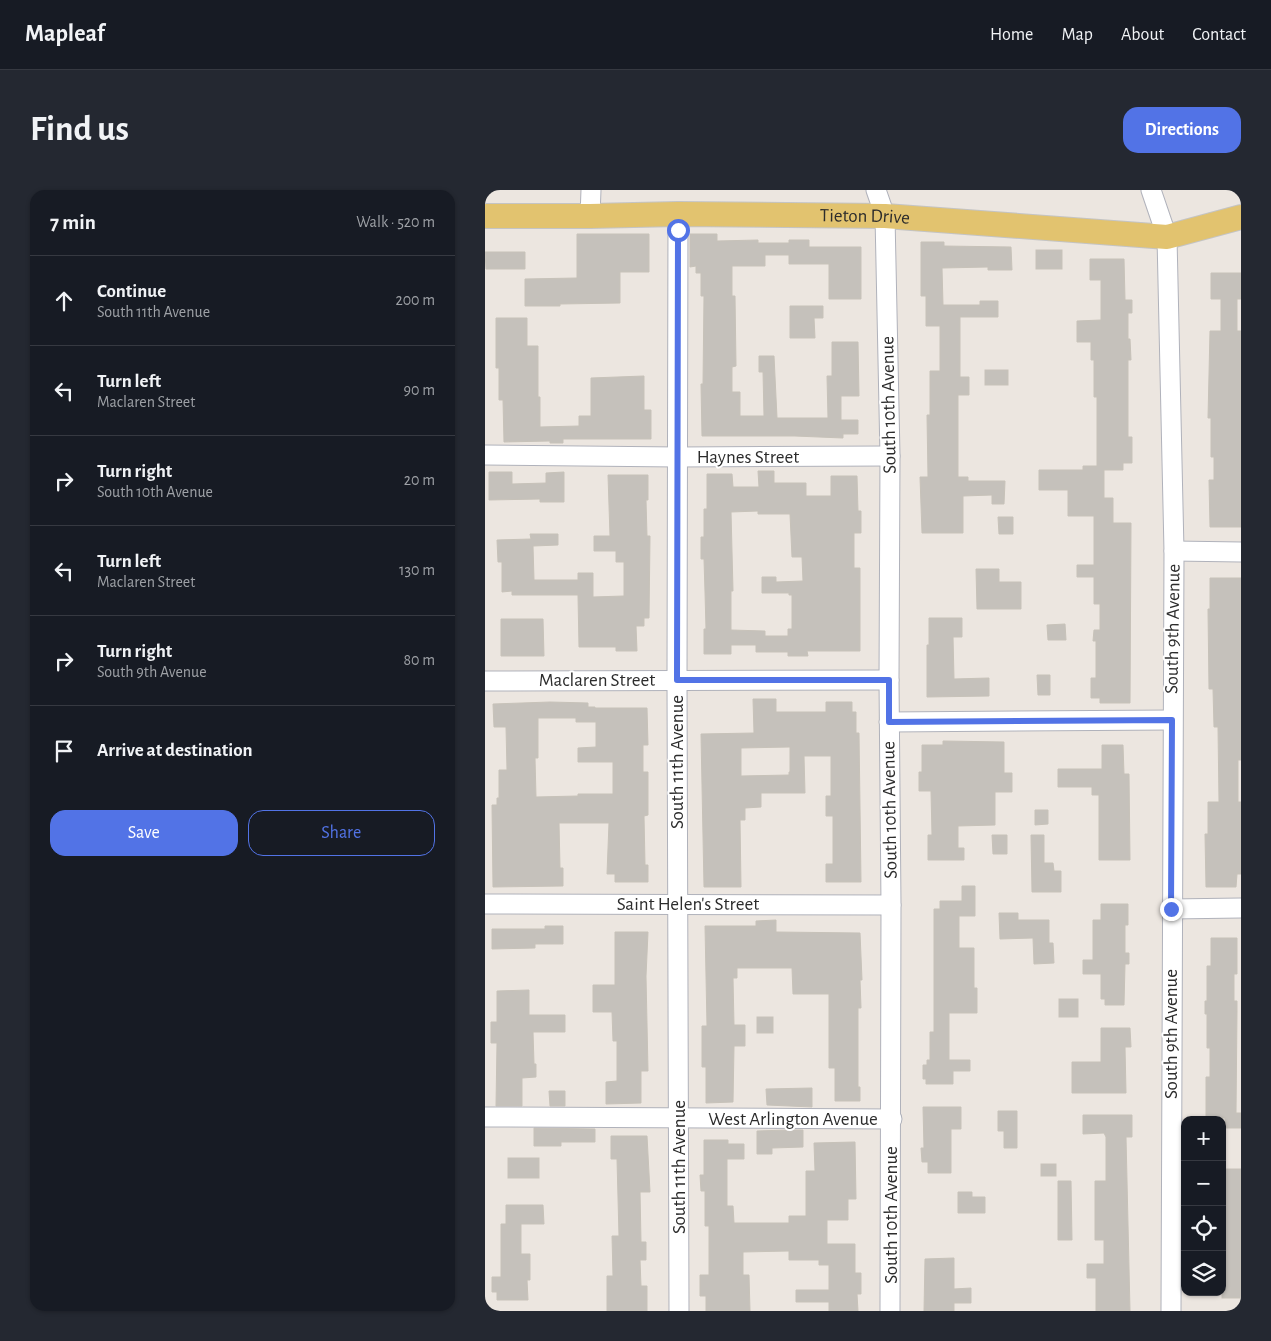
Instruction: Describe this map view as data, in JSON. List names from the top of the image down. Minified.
{"streets":{"main road":["Tieton Drive"],"street":["South 10th Avenue","Haynes Street","South 9th Avenue","Maclaren Street","South 11th Avenue","Saint Helen's Street","West Arlington Avenue"]},"crossings":[["Tieton Drive","South 10th Avenue"],["Tieton Drive","South 9th Avenue"],["Tieton Drive","South 11th Avenue"],["South 10th Avenue","Haynes Street"],["South 10th Avenue","Maclaren Street"],["South 10th Avenue","Saint Helen's Street"],["South 10th Avenue","West Arlington Avenue"],["Haynes Street","South 11th Avenue"],["Maclaren Street","South 11th Avenue"],["South 11th Avenue","Saint Helen's Street"],["South 11th Avenue","West Arlington Avenue"]],"page":{"header":"Mapleaf","nav":["Home","Map","About","Contact"],"buttons":["Directions",["Save","Share"]],"title":"Find us","heading":["7 min","Walk · 520 m"],"list":[["Continue","South 11th Avenue","200 m"],["Turn left","Maclaren Street","90 m"],["Turn right","South 10th Avenue","20 m"],["Turn left","Maclaren Street","130 m"],["Turn right","South 9th Avenue","80 m"],"Arrive at destination"],"map_buttons":["+","−"]}}
